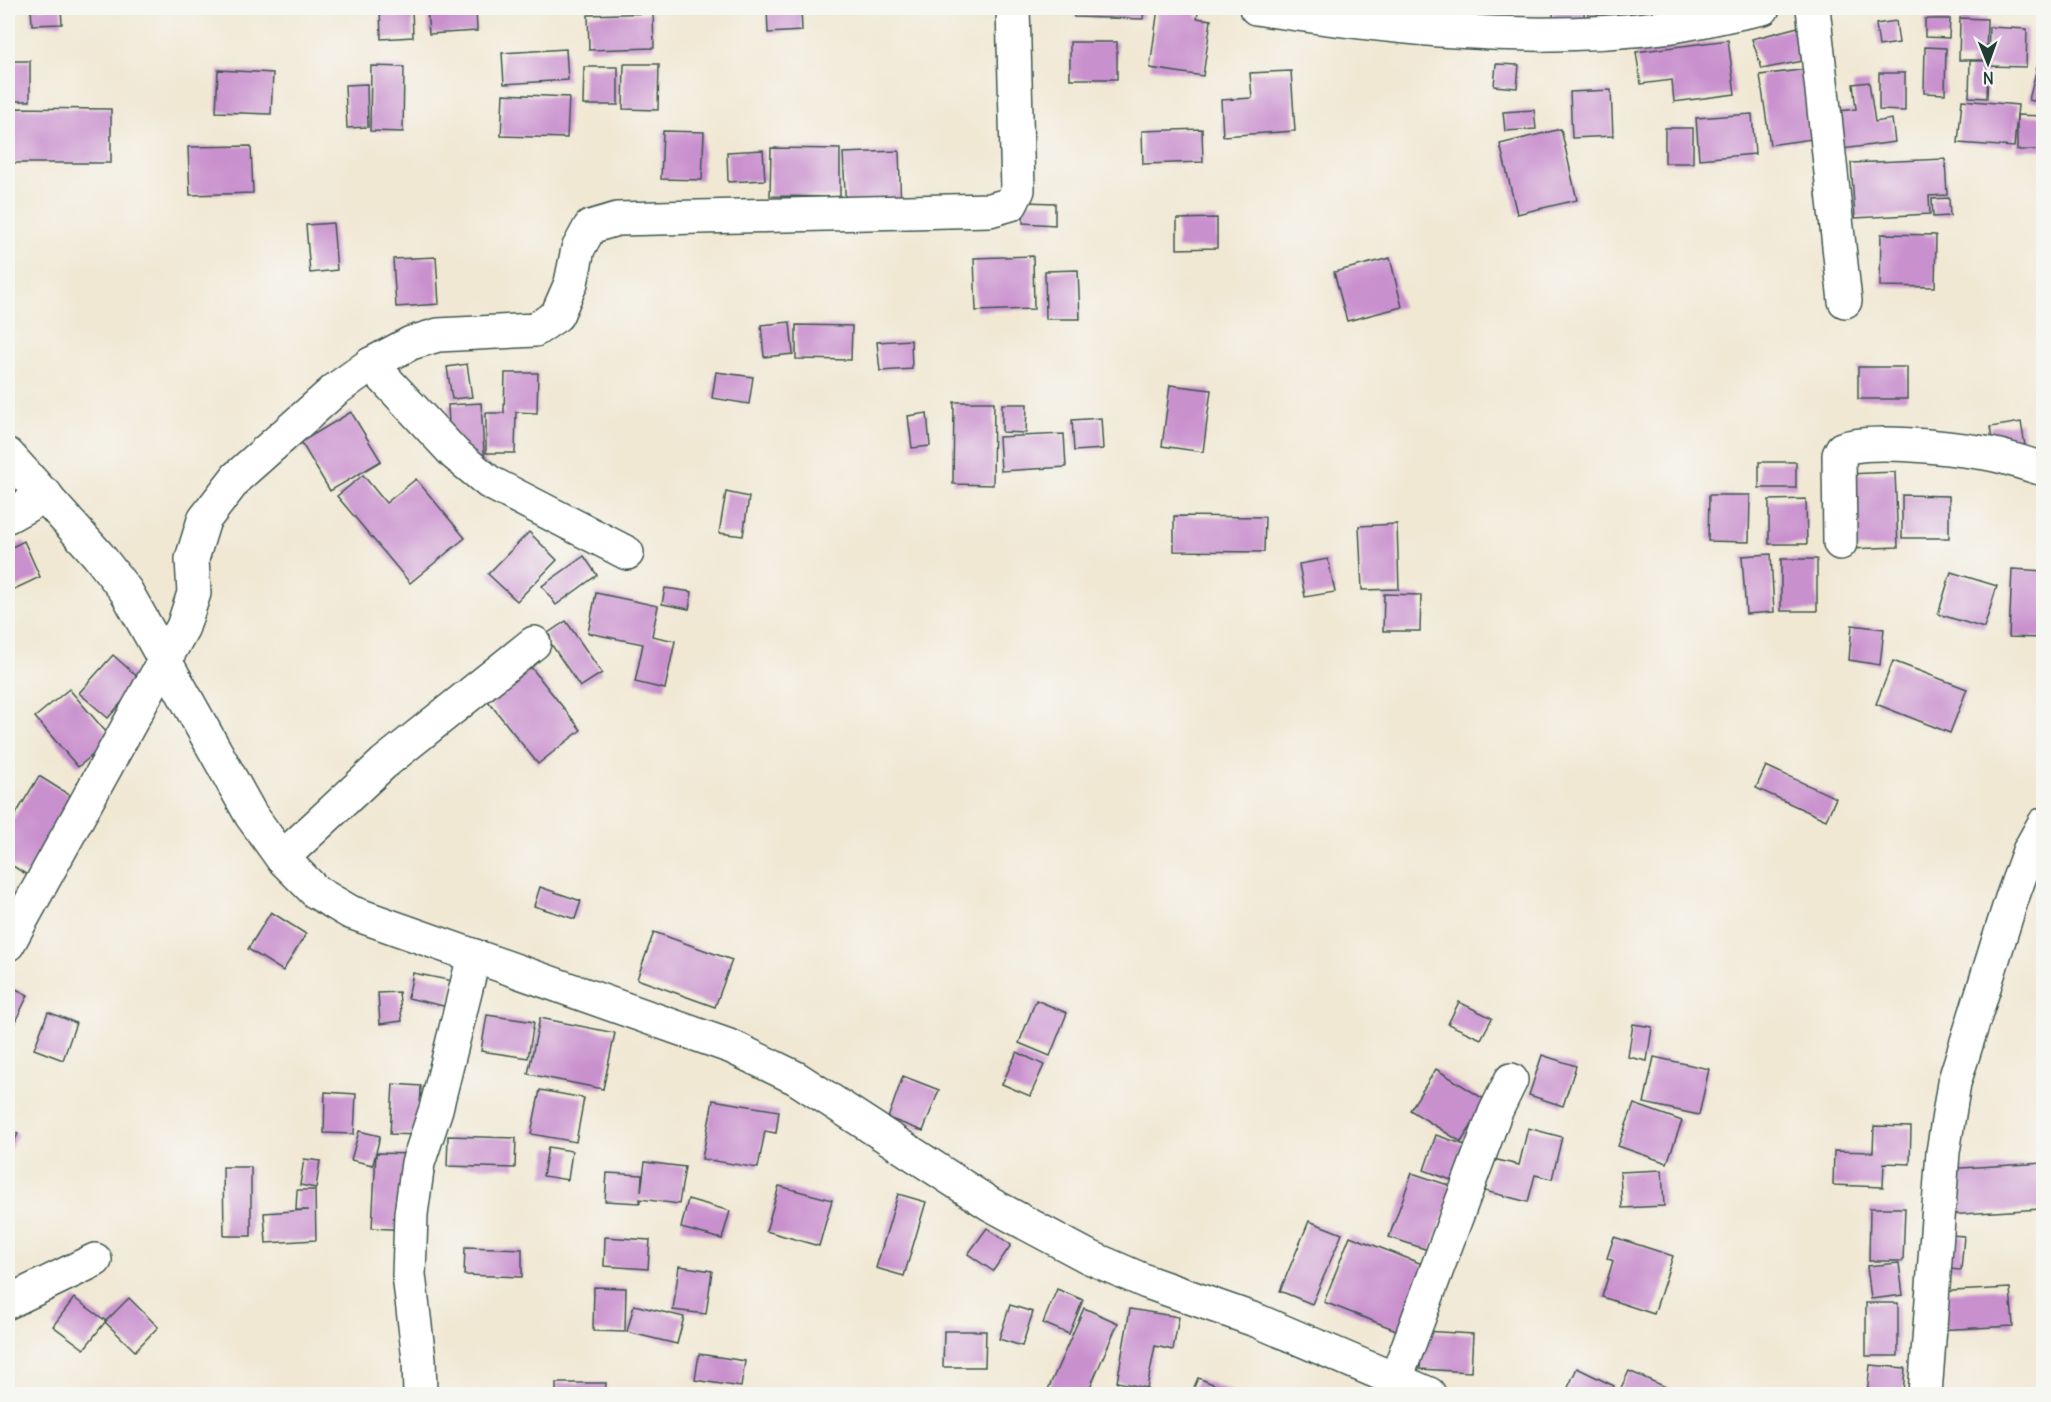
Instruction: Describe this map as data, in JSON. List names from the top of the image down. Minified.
{"north":"bottom"}
